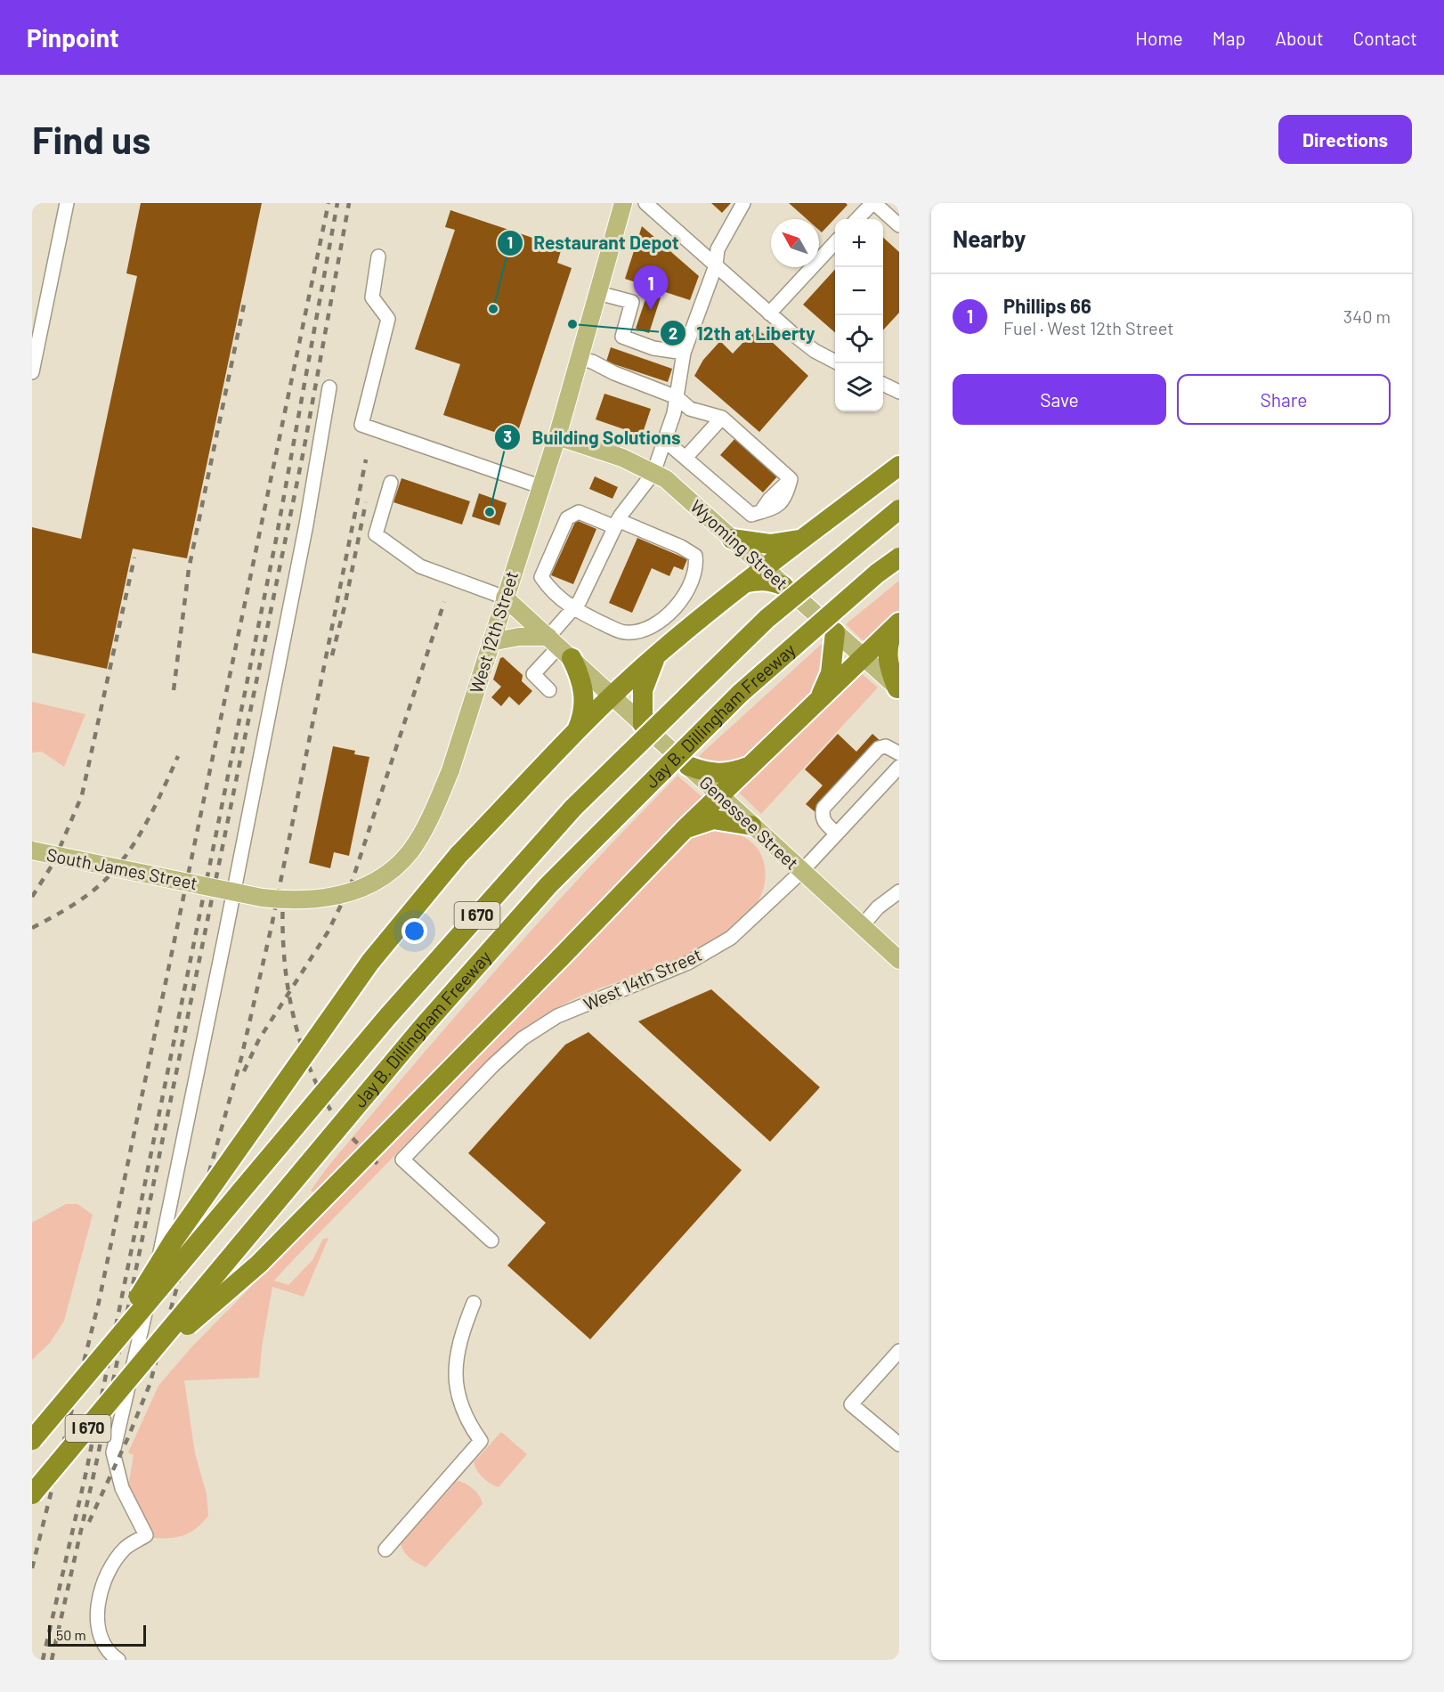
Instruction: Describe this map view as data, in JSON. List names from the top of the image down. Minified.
{"streets":{"highway":["Jay B. Dillingham Freeway","I 670"],"main road":["Wyoming Street","West 12th Street","Genessee Street","South James Street"],"street":["West 14th Street"]},"crossings":[["Wyoming Street","West 12th Street"],["Wyoming Street","Genessee Street"],["West 12th Street","Genessee Street"],["West 12th Street","South James Street"],["Genessee Street","West 14th Street"]],"places":["Restaurant Depot","12th at Liberty","Building Solutions"],"scale_bar":"50 m","north":"top left","page":{"header":"Pinpoint","nav":["Home","Map","About","Contact"],"buttons":["Directions",["Save","Share"]],"title":"Find us","heading":"Nearby","map_buttons":["+","−"],"pins":"1","list":[{"mark":"1","name":"Phillips 66","note":"Fuel · West 12th Street","value":"340 m"}],"scale":"50 m"}}
